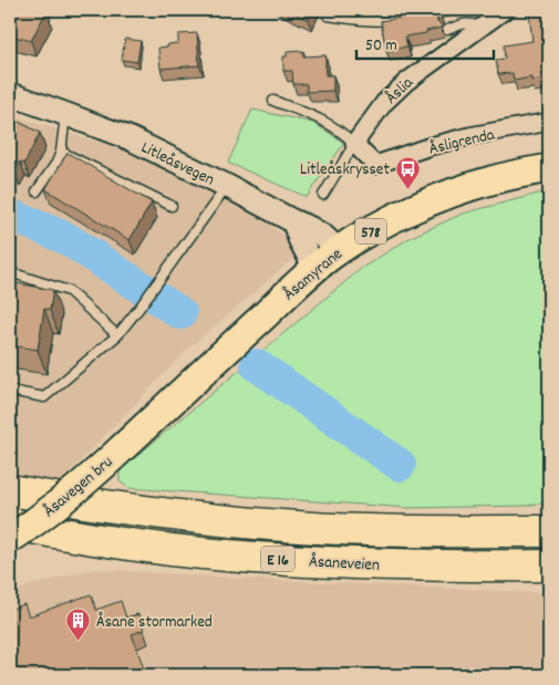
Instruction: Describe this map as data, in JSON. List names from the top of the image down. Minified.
{"streets":{"highway":["E 16","Åsaneveien"],"main road":["578","Åsamyrane","Åsavegen bru"],"street":["Åslia","Åsligrenda","Litleåsvegen"]},"crossings":[["Åslia","Åsligrenda"],["Litleåsvegen","Åsamyrane"],["Åsamyrane","Åsavegen bru"]],"places":{"bus stop":["Litleåskrysset"],"building":["Åsane stormarked"]},"scale_bar":"50 m"}
